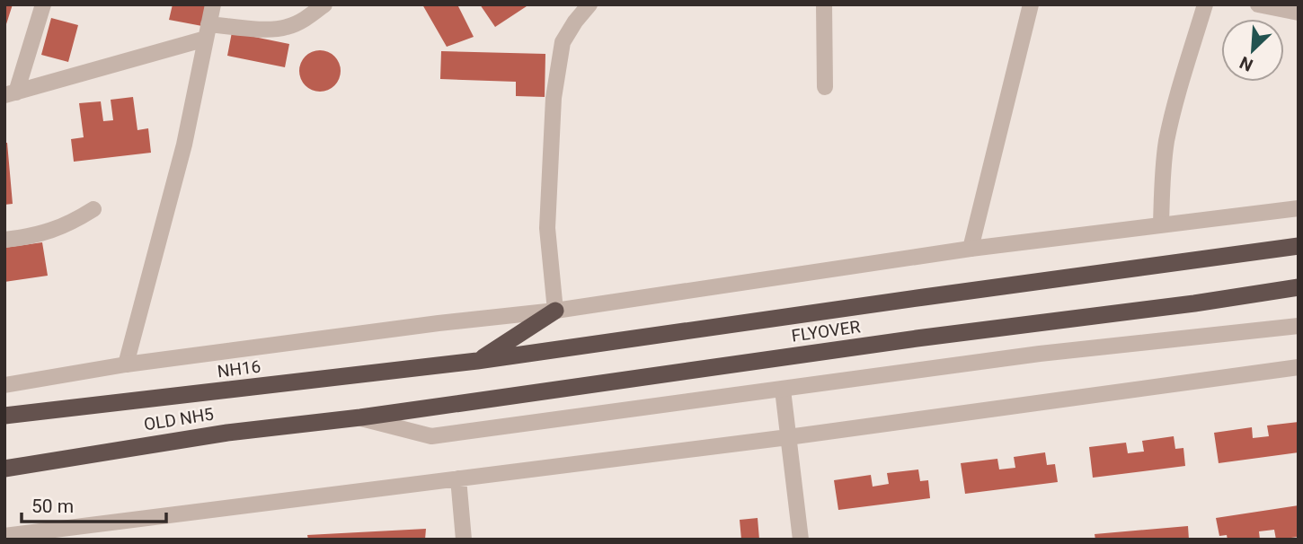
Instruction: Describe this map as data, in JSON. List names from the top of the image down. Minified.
{"streets":{"highway":["FLYOVER","NH16","OLD NH5"]},"crossings":[["FLYOVER","NH16"],["FLYOVER","OLD NH5"]],"scale_bar":"50 m","north":"bottom left"}
